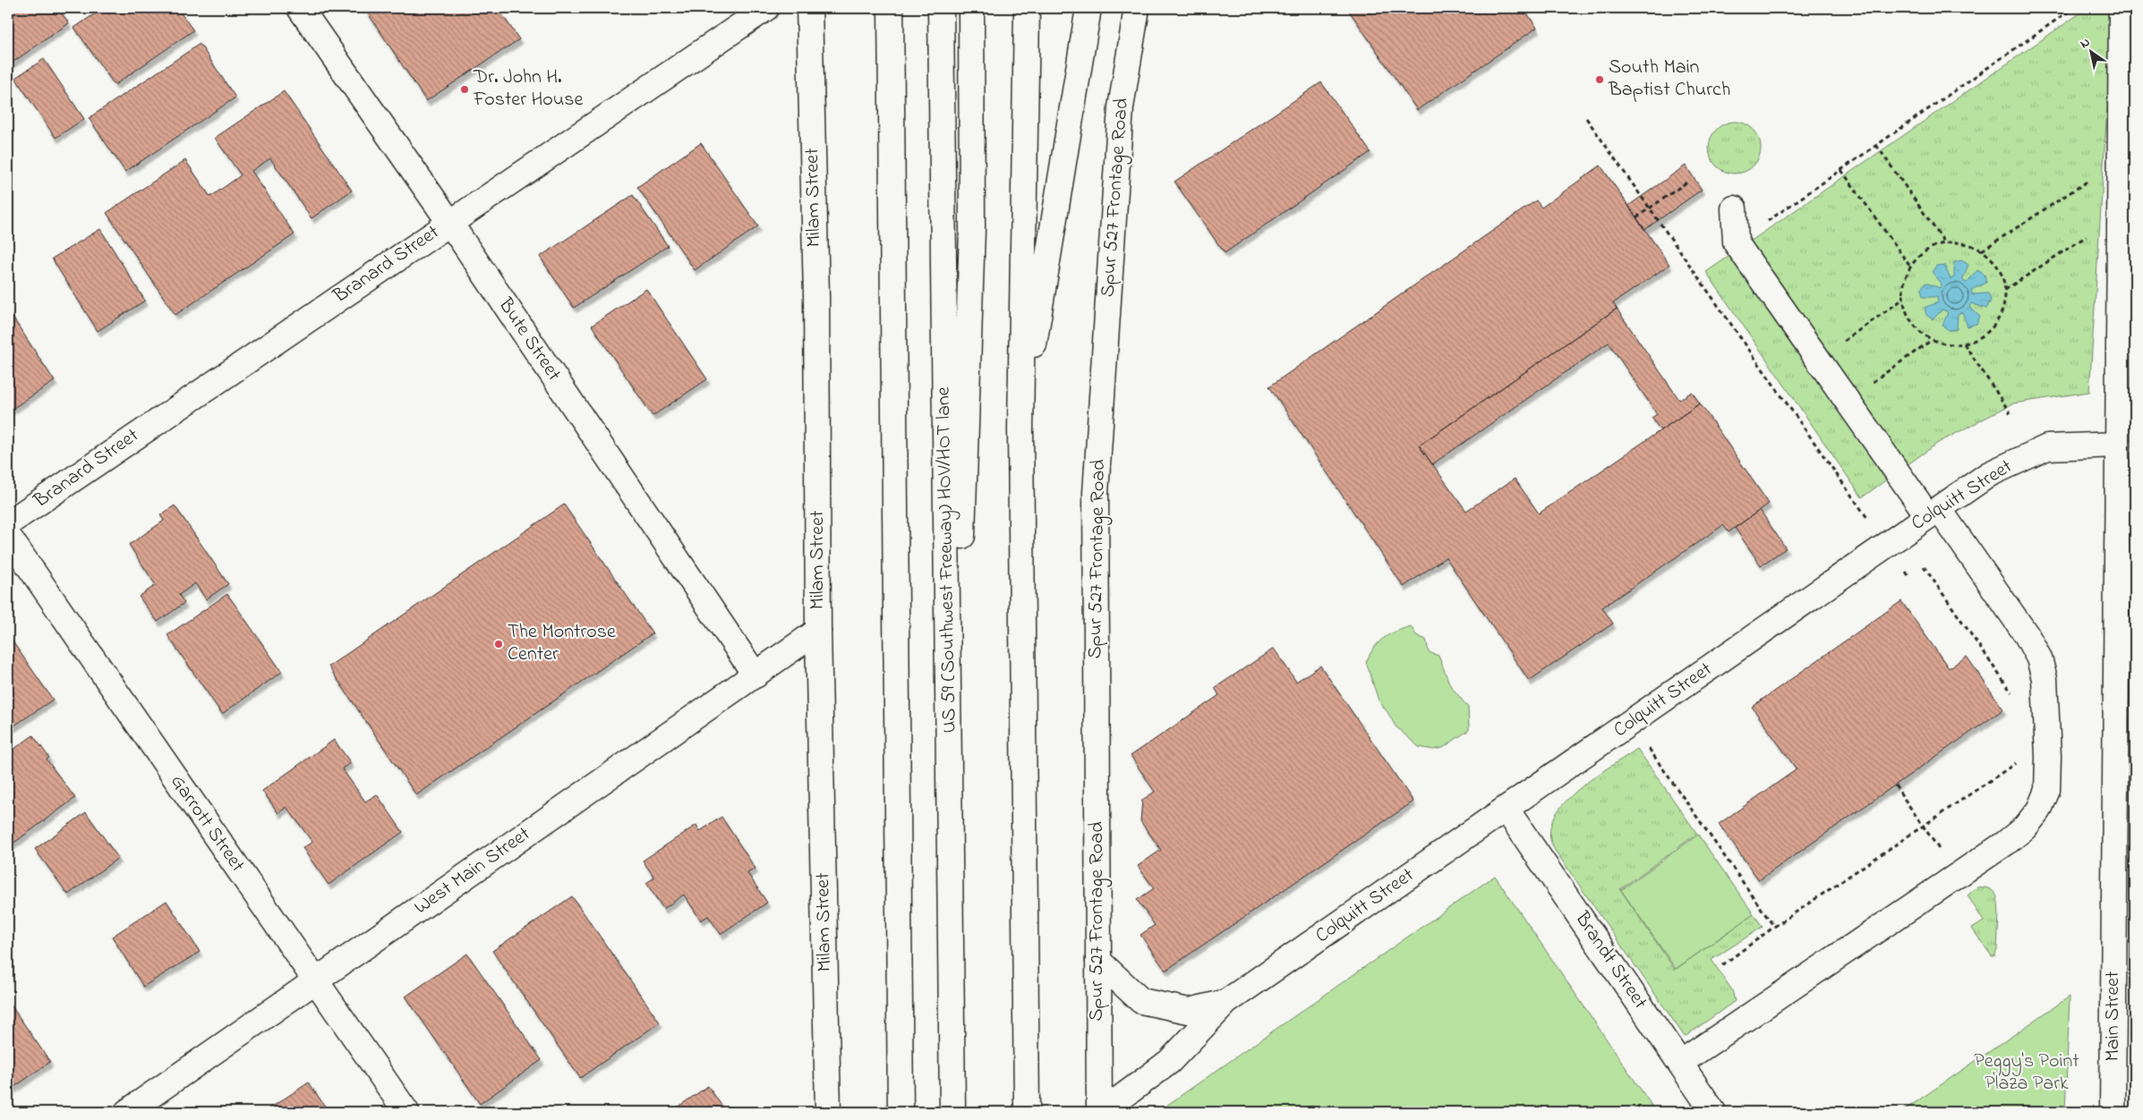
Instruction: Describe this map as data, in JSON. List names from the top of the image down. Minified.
{"streets":{"main road":["Milam Street","Spur 527 Frontage Road","Branard Street","Bute Street","Colquitt Street","US 59 (Southwest Freeway) HOV/HOT lane","Garrott Street","West Main Street","Brandt Street","Main Street"]},"crossings":[["Milam Street","West Main Street"],["Spur 527 Frontage Road","Colquitt Street"],["Branard Street","Bute Street"],["Bute Street","West Main Street"],["Colquitt Street","Brandt Street"],["Colquitt Street","Main Street"],["Garrott Street","West Main Street"]],"parks":["Peggy's Point Plaza Park"],"places":["South Main Baptist Church","Dr. John H. Foster House","The Montrose Center"],"north":"top left"}
